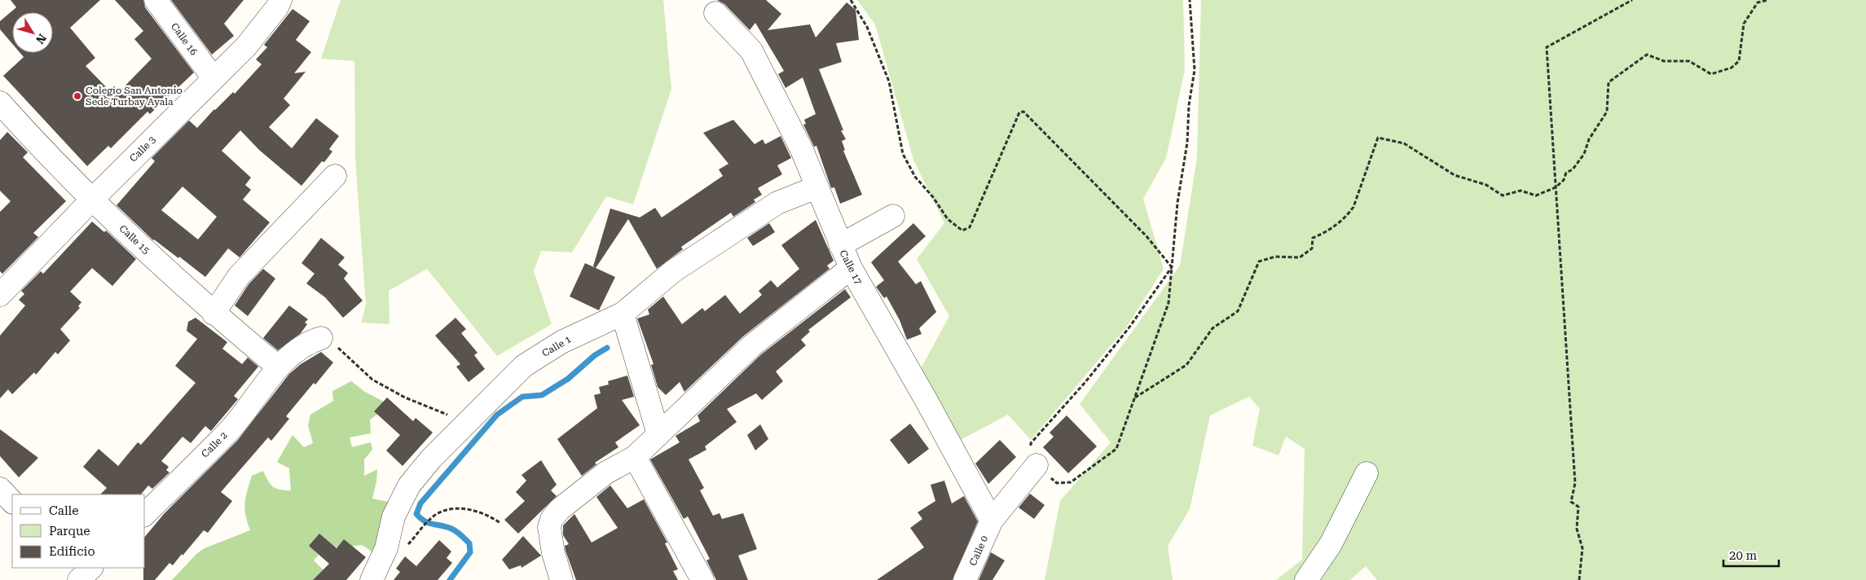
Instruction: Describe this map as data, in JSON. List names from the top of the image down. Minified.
{"streets":{"street":["Calle 16","Calle 3","Calle 15","Calle 17","Calle 1","Calle 2","Calle 0"]},"crossings":[["Calle 16","Calle 3"],["Calle 3","Calle 15"],["Calle 15","Calle 2"],["Calle 17","Calle 1"],["Calle 17","Calle 0"]],"places":["Colegio San Antonio Sede Turbay Ayala"],"legend":["Calle","Parque","Edificio"],"scale_bar":"20 m","north":"bottom right"}
